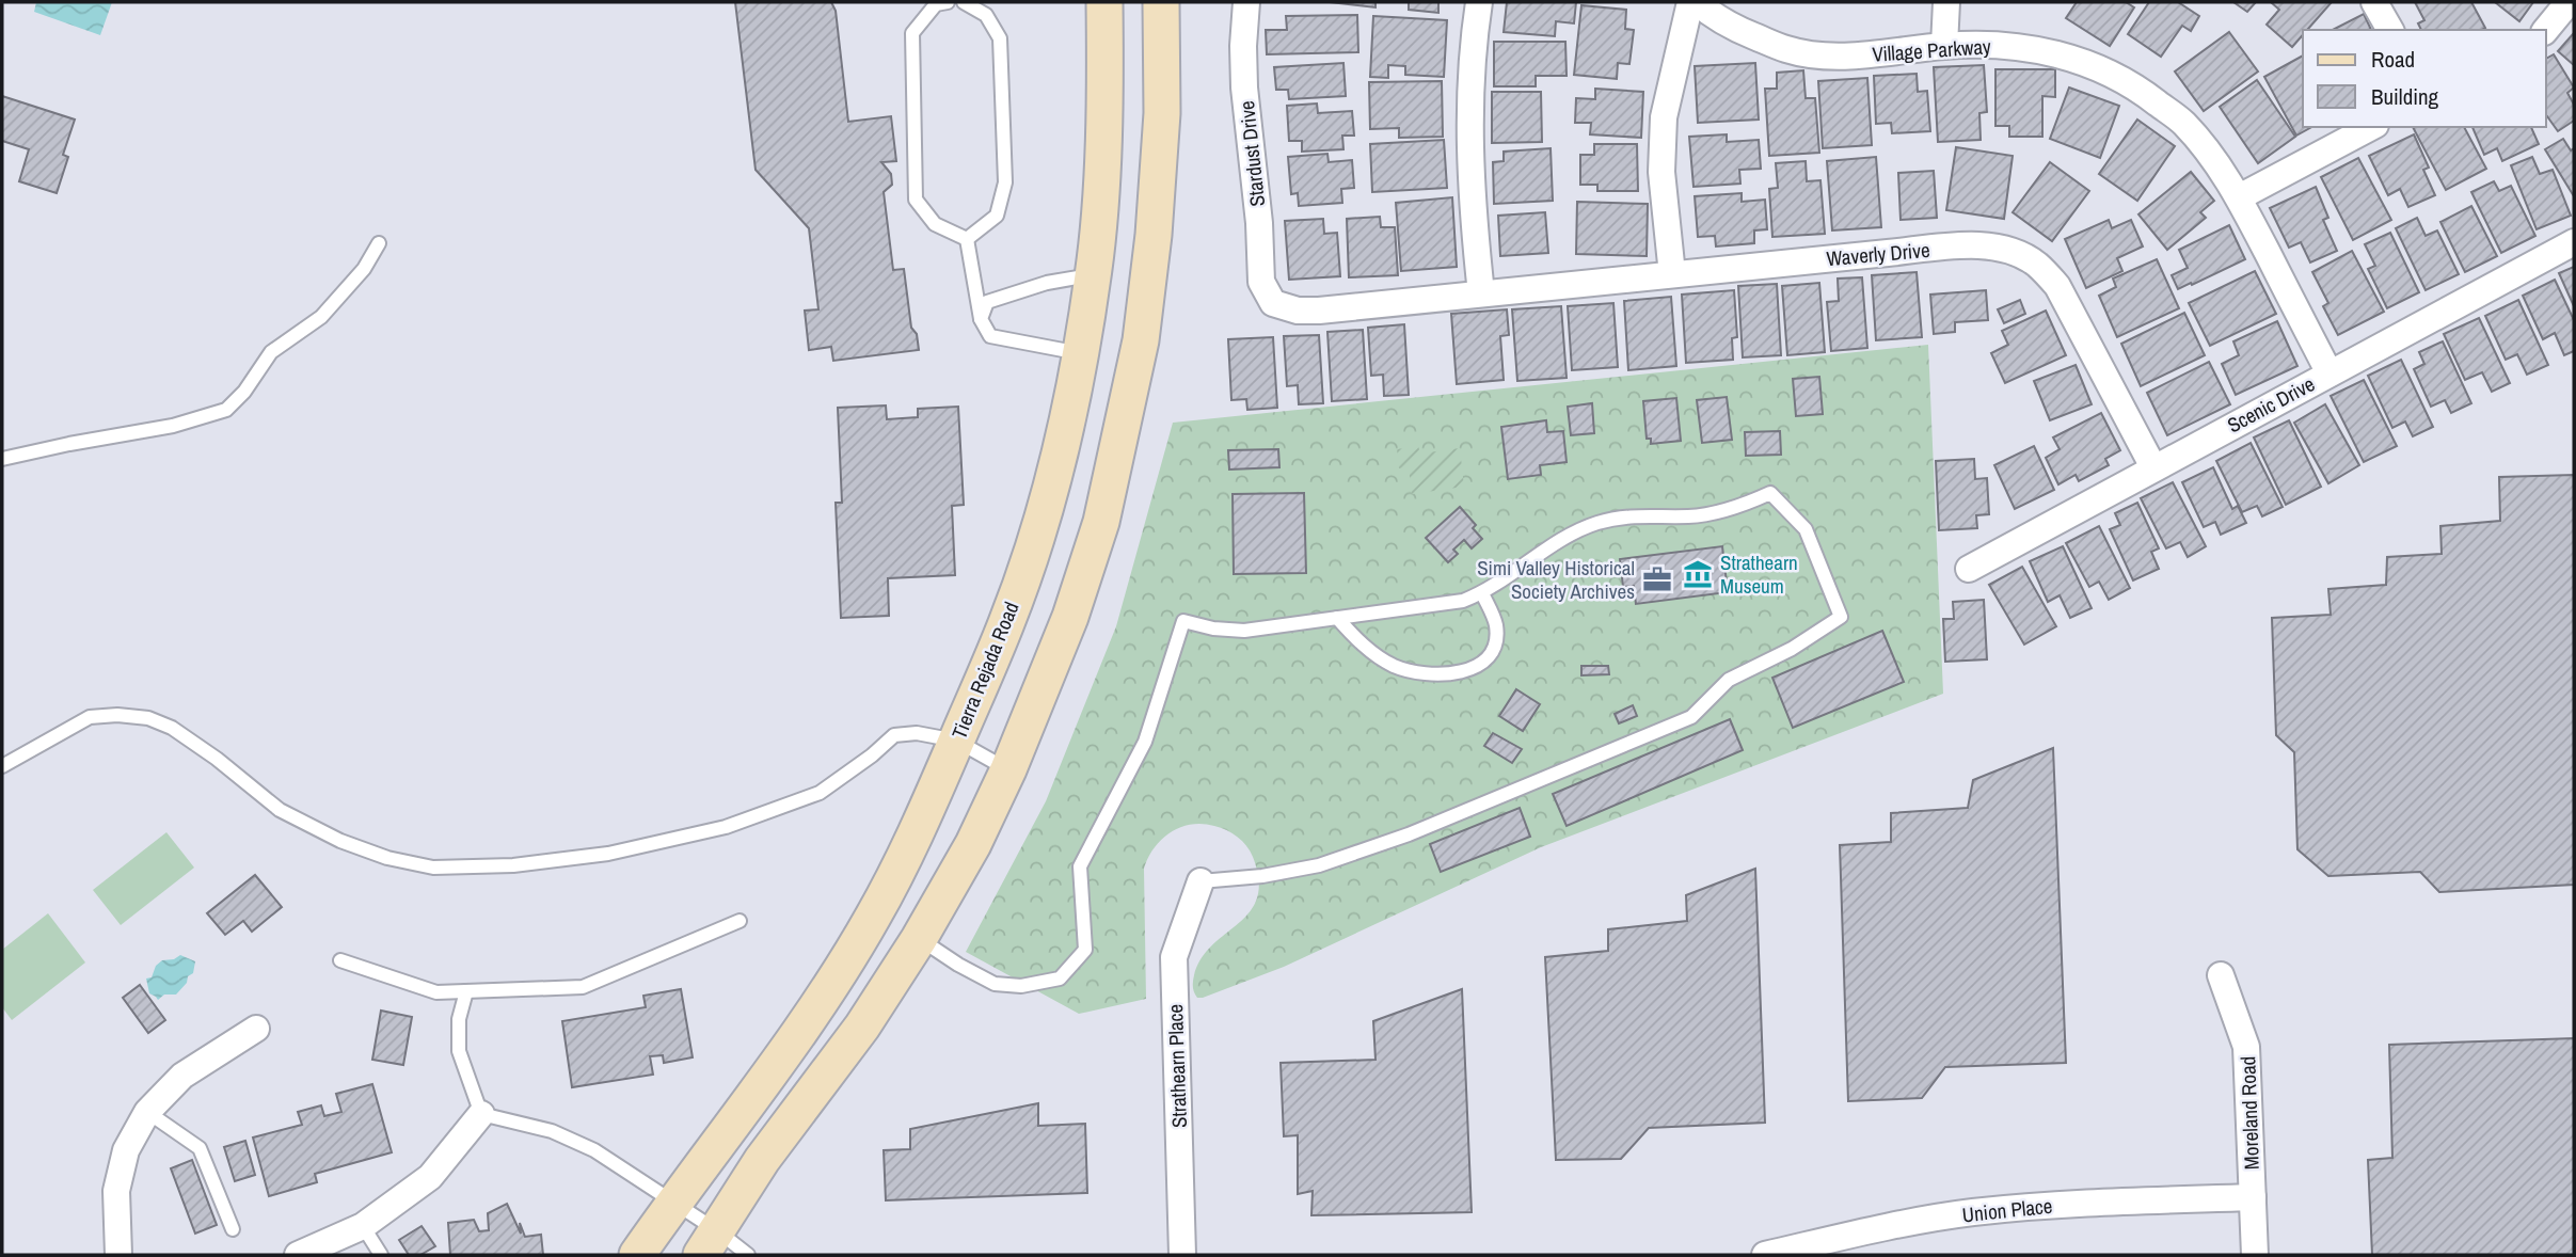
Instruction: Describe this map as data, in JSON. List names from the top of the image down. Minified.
{"streets":{"main road":["Tierra Rejada Road"],"street":["Village Parkway","Stardust Drive","Waverly Drive","Scenic Drive","Strathearn Place","Moreland Road","Union Place"]},"crossings":[["Village Parkway","Scenic Drive"],["Stardust Drive","Waverly Drive"],["Waverly Drive","Scenic Drive"],["Moreland Road","Union Place"]],"places":{"museum":["Strathearn Museum"],"office":["Simi Valley Historical Society Archives"]},"legend":["Road","Building"]}
